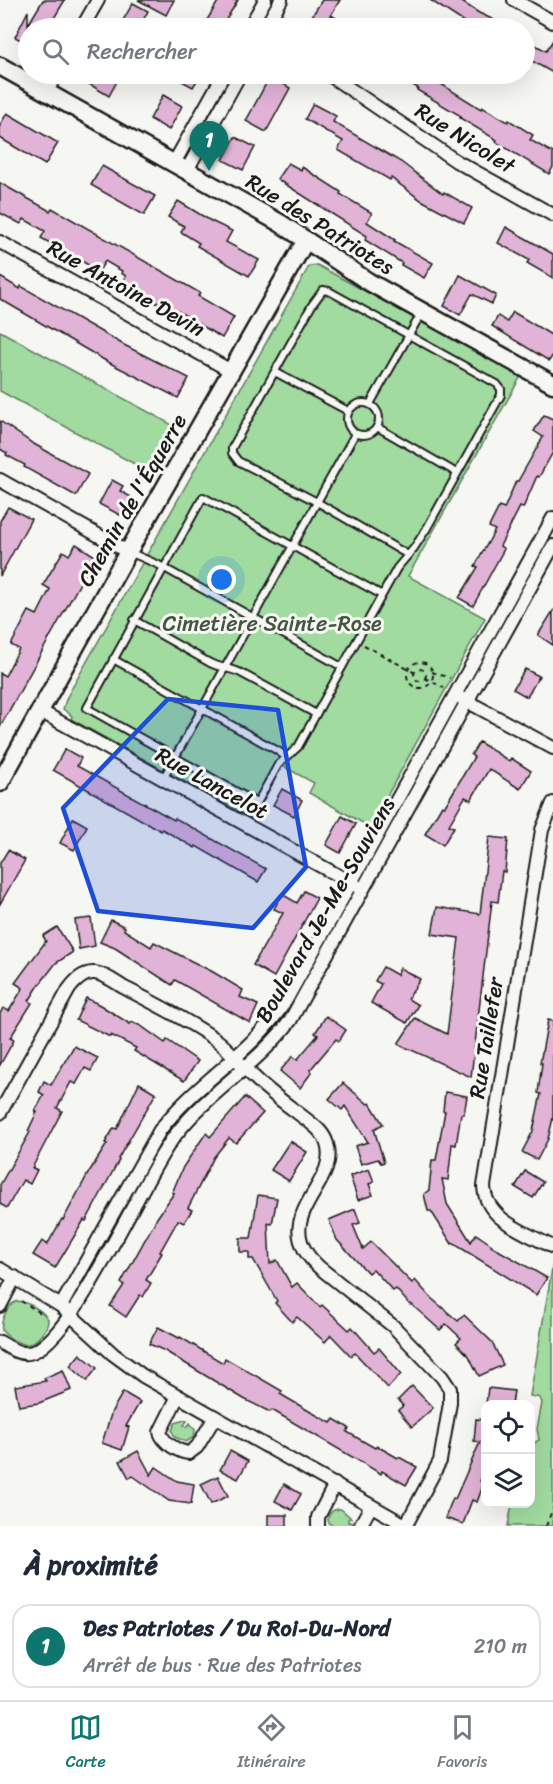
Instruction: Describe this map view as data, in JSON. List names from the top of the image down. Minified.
{"streets":{"street":["Rue Nicolet","Rue des Patriotes","Rue Antoine Devin","Chemin de l'Équerre","Rue Lancelot","Boulevard Je-Me-Souviens","Rue Taillefer"]},"crossings":[["Rue des Patriotes","Chemin de l'Équerre"],["Rue Antoine Devin","Chemin de l'Équerre"],["Chemin de l'Équerre","Rue Lancelot"],["Rue Lancelot","Boulevard Je-Me-Souviens"]],"parks":["Cimetière Sainte-Rose"],"page":{"search":"Rechercher","pins":"1","heading":"À proximité","list":[{"mark":"1","name":"Des Patriotes / Du Roi-Du-Nord","note":"Arrêt de bus · Rue des Patriotes","value":"210 m"}],"nav":["Carte","Itinéraire","Favoris"]}}
